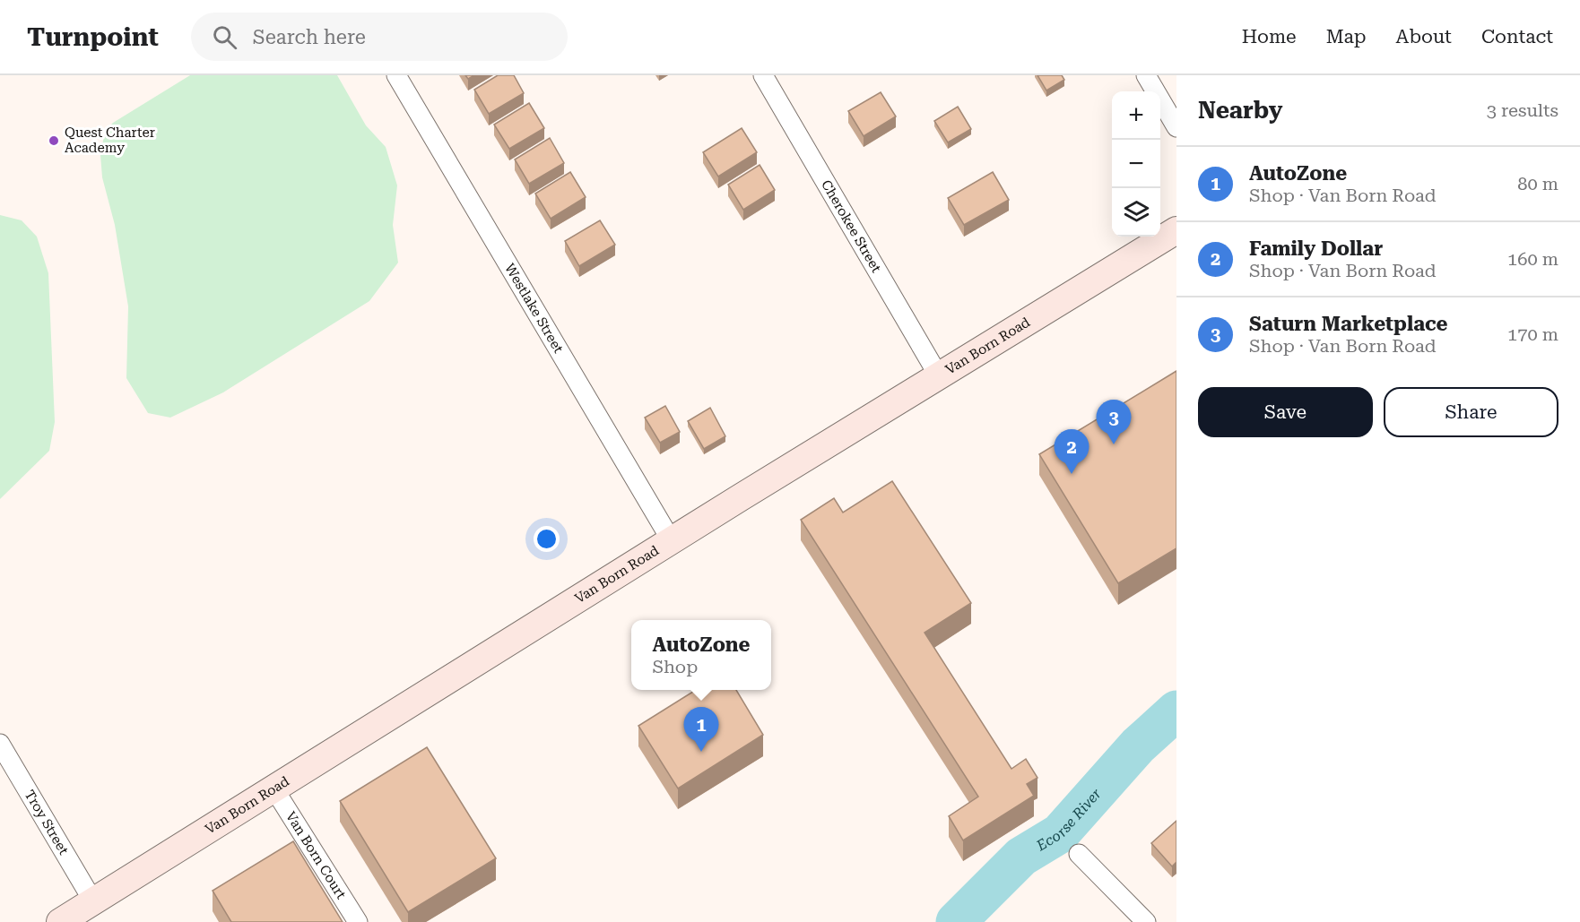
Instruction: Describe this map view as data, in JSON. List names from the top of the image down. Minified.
{"streets":{"main road":["Van Born Road"],"street":["Cherokee Street","Westlake Street","Troy Street","Van Born Court"]},"crossings":[["Cherokee Street","Van Born Road"],["Westlake Street","Van Born Road"],["Van Born Road","Troy Street"],["Van Born Road","Van Born Court"]],"water":["Ecorse River"],"places":["Quest Charter Academy"],"page":{"header":"Turnpoint","search":"Search here","nav":["Home","Map","About","Contact"],"heading":["Nearby","3 results"],"map_buttons":["+","−"],"list":[{"mark":"1","name":"AutoZone","note":"Shop · Van Born Road","value":"80 m"},{"mark":"2","name":"Family Dollar","note":"Shop · Van Born Road","value":"160 m"},{"mark":"3","name":"Saturn Marketplace","note":"Shop · Van Born Road","value":"170 m"}],"buttons":["Save","Share"],"pins":["3","2","1"],"popup":["AutoZone","Shop"]}}
